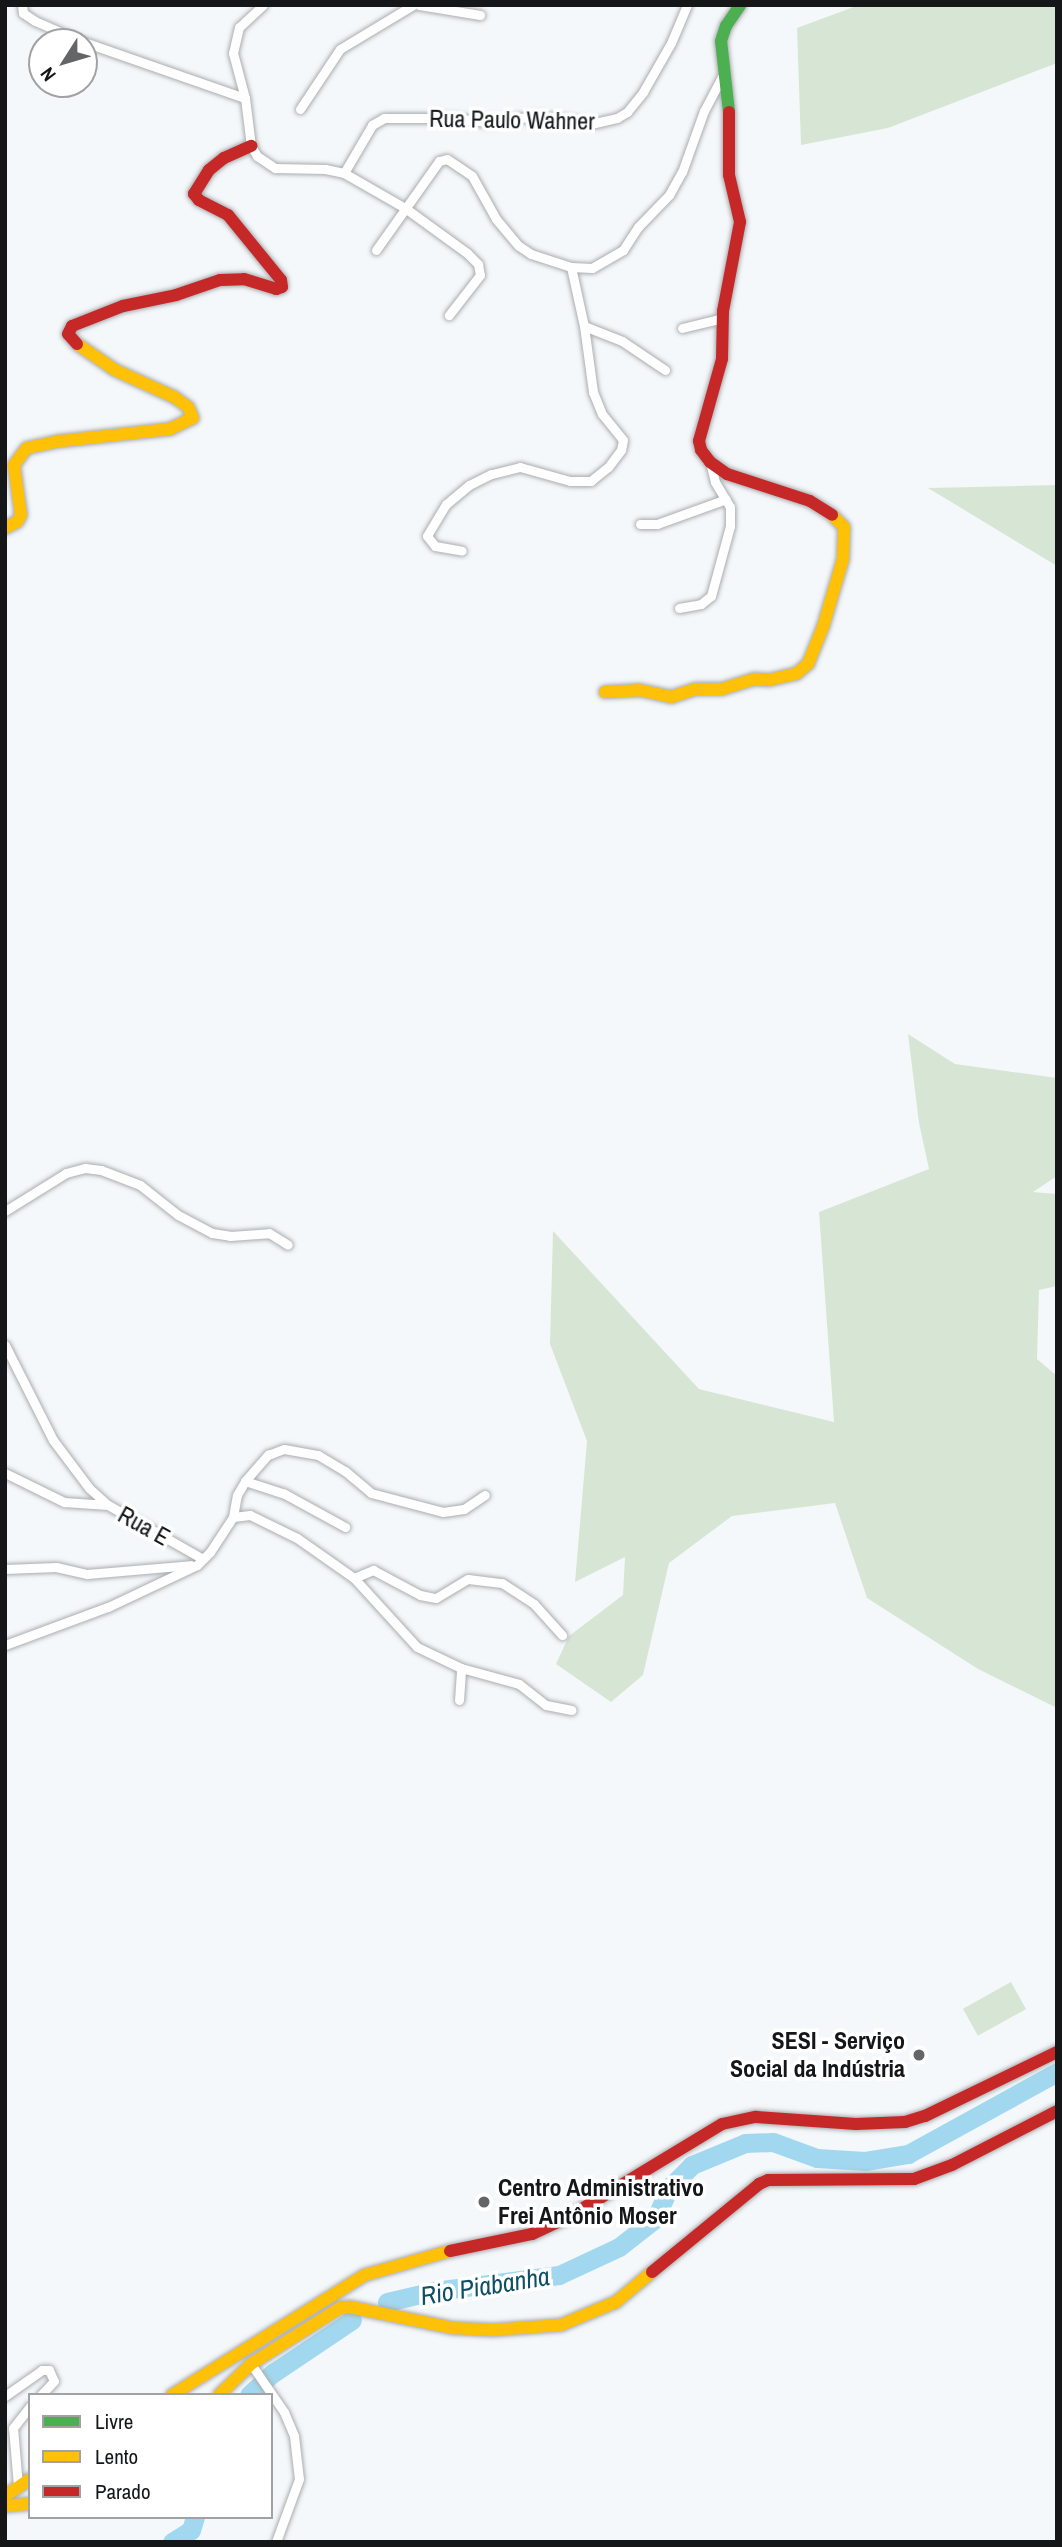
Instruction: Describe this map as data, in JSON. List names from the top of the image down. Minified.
{"streets":{"street":["Rua Paulo Wahner","Rua E"]},"water":["Rio Piabanha"],"places":["SESI - Serviço Social da Indústria","Centro Administrativo Frei Antônio Moser"],"legend":["Livre","Lento","Parado"],"north":"bottom left"}
